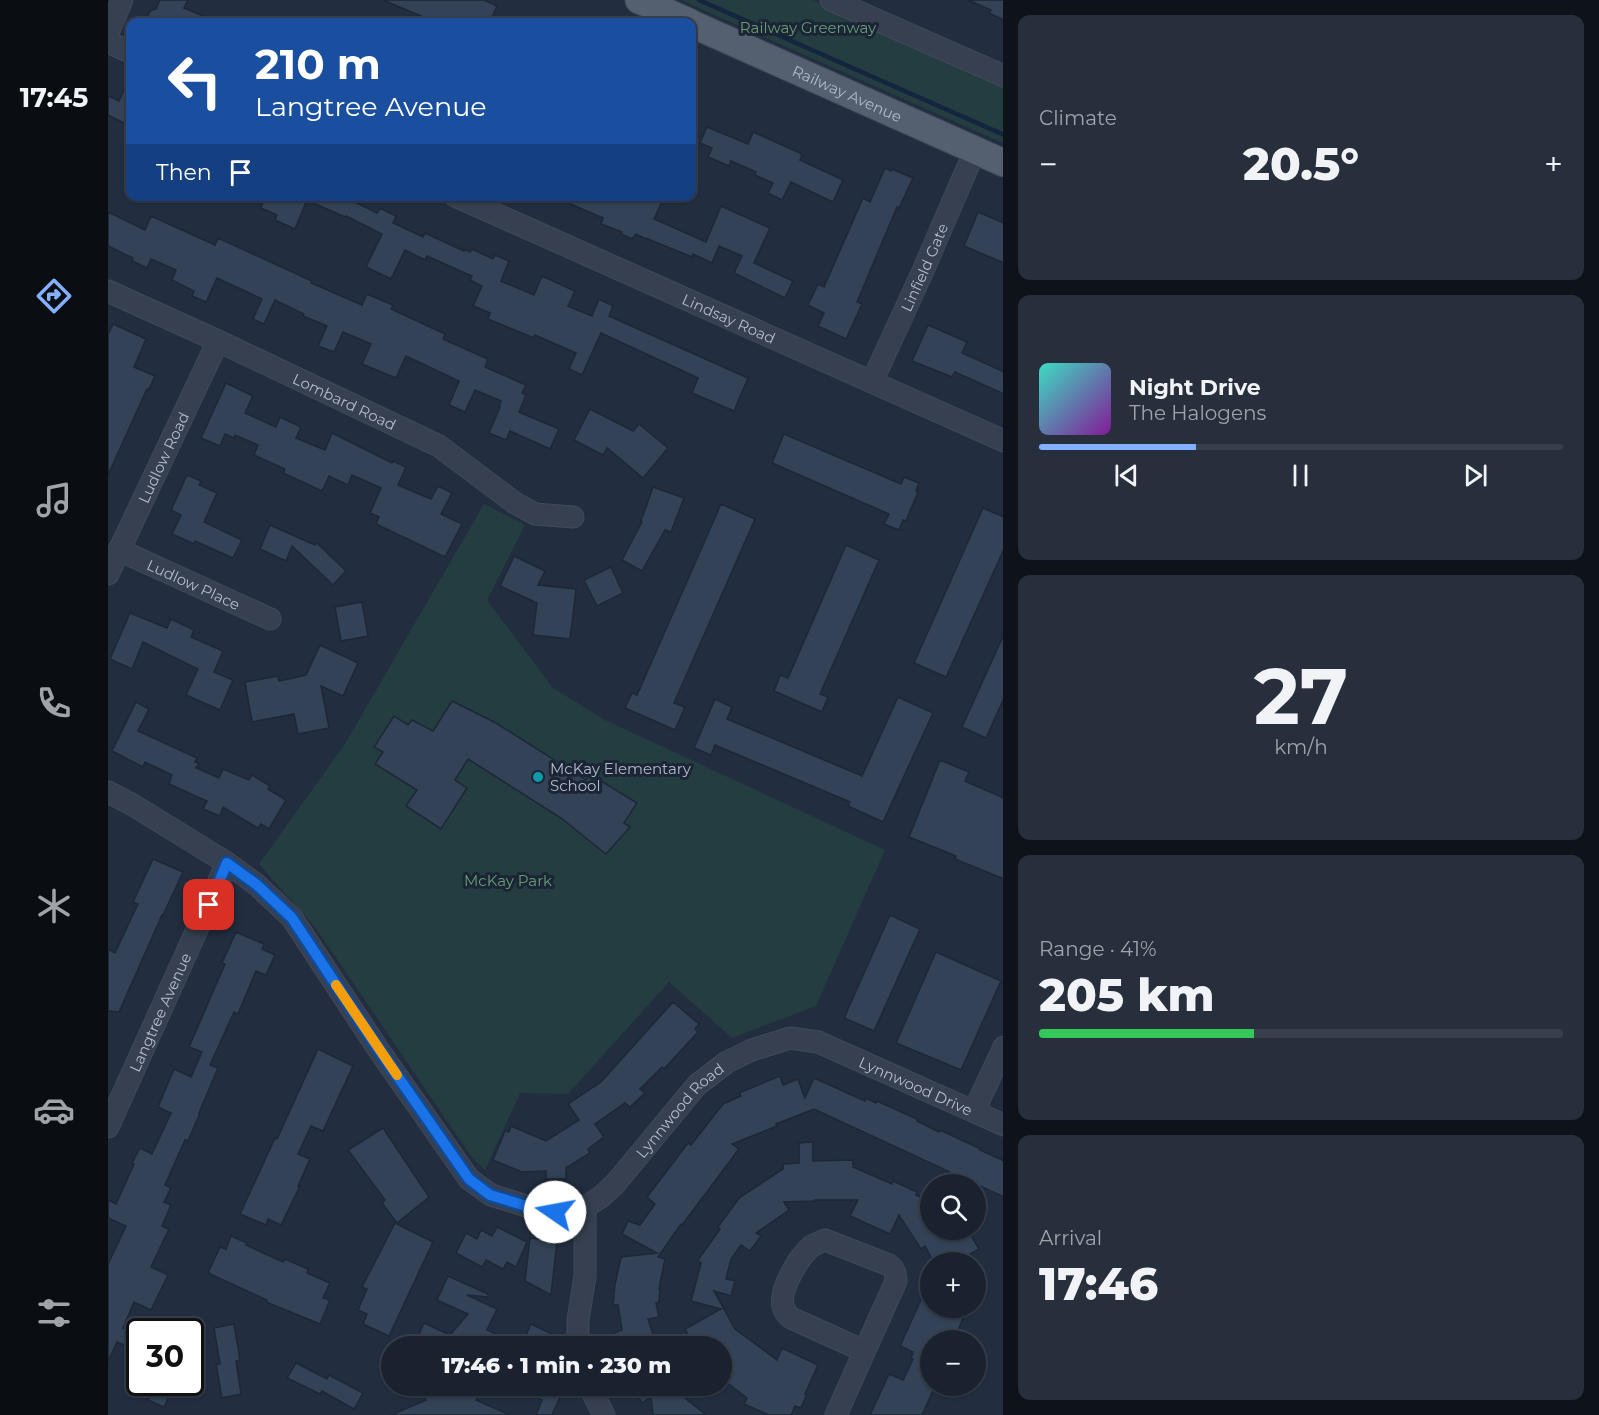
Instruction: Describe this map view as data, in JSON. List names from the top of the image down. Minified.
{"streets":{"main road":["Railway Avenue"],"street":["Linfield Gate","Lindsay Road","Lombard Road","Ludlow Road","Ludlow Place","Langtree Avenue","Lynnwood Drive","Lynnwood Road"]},"crossings":[["Railway Avenue","Linfield Gate"],["Linfield Gate","Lindsay Road"],["Lombard Road","Ludlow Road"],["Ludlow Road","Ludlow Place"],["Lynnwood Drive","Lynnwood Road"]],"parks":["Railway Greenway","McKay Park"],"places":["McKay Elementary School"],"page":{"tabs":"17:45","tile":["Climate",["27","km/h"],["Range · 41%","205 km"],["Arrival","17:46"]],"turn":["210 m","Langtree Avenue"],"heat":["−","20.5°","+"],"then":"Then","song":["Night Drive","The Halogens"],"map_buttons":["+","−"],"limit":"30","trip":"17:46 · 1 min · 230 m"}}
